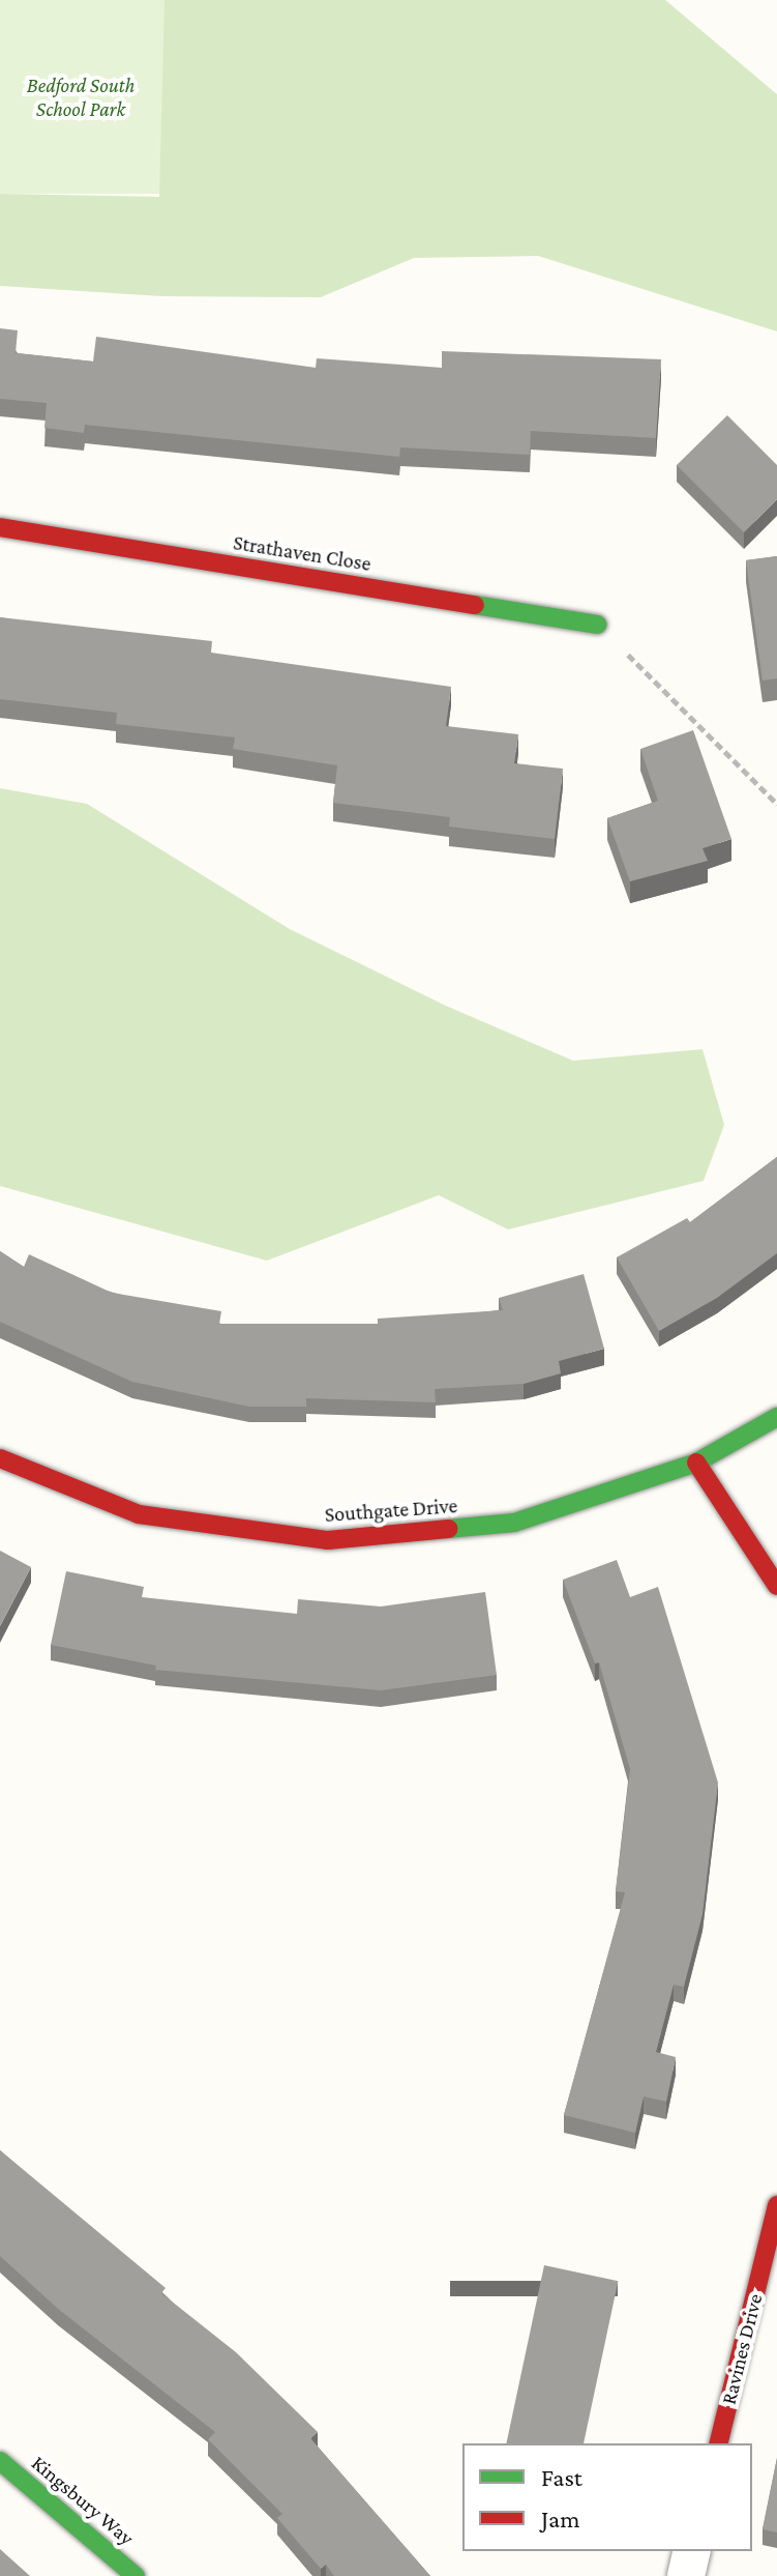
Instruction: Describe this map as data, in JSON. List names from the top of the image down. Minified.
{"streets":{"street":["Strathaven Close","Southgate Drive","Ravines Drive","Kingsbury Way"]},"parks":["Bedford South School Park"],"legend":["Fast","Jam"]}
